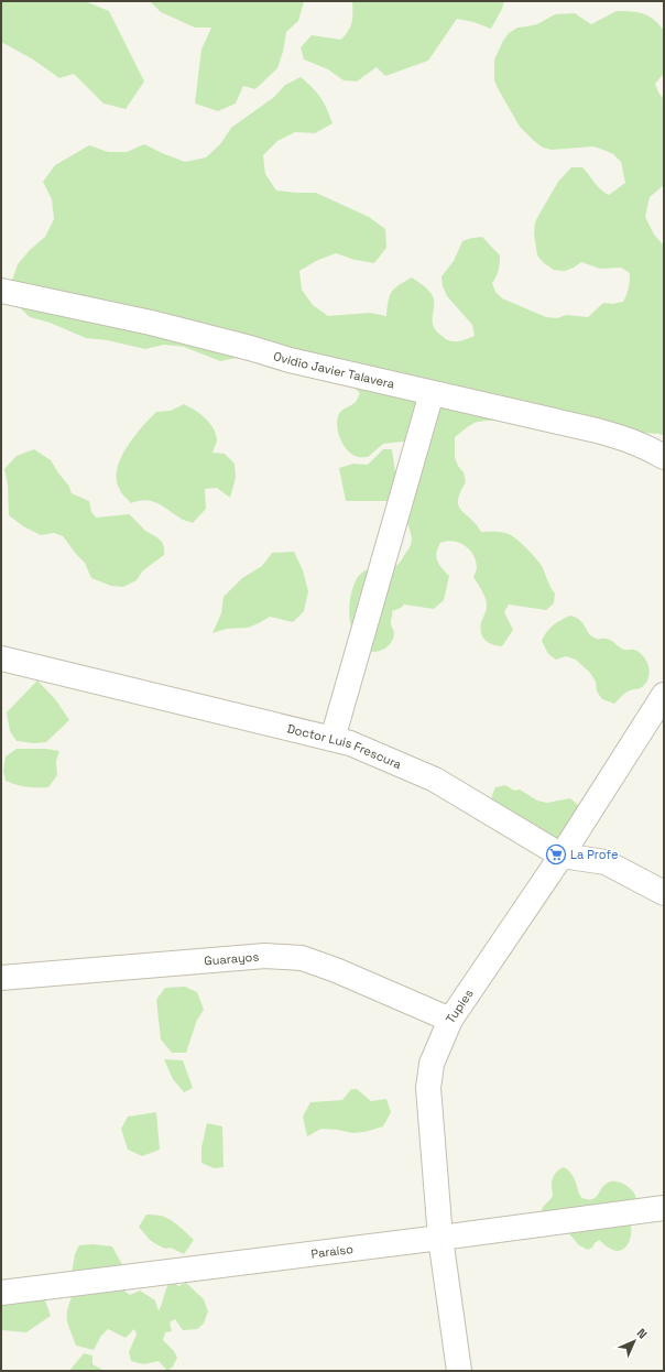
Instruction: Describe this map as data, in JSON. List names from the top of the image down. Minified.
{"streets":{"street":["Ovidio Javier Talavera","Doctor Luis Frescura","Guarayos","Tupies","Paraíso"]},"crossings":[["Doctor Luis Frescura","Tupies"],["Guarayos","Tupies"],["Tupies","Paraíso"]],"places":{"supermarket":["La Profe"]},"north":"top right"}
